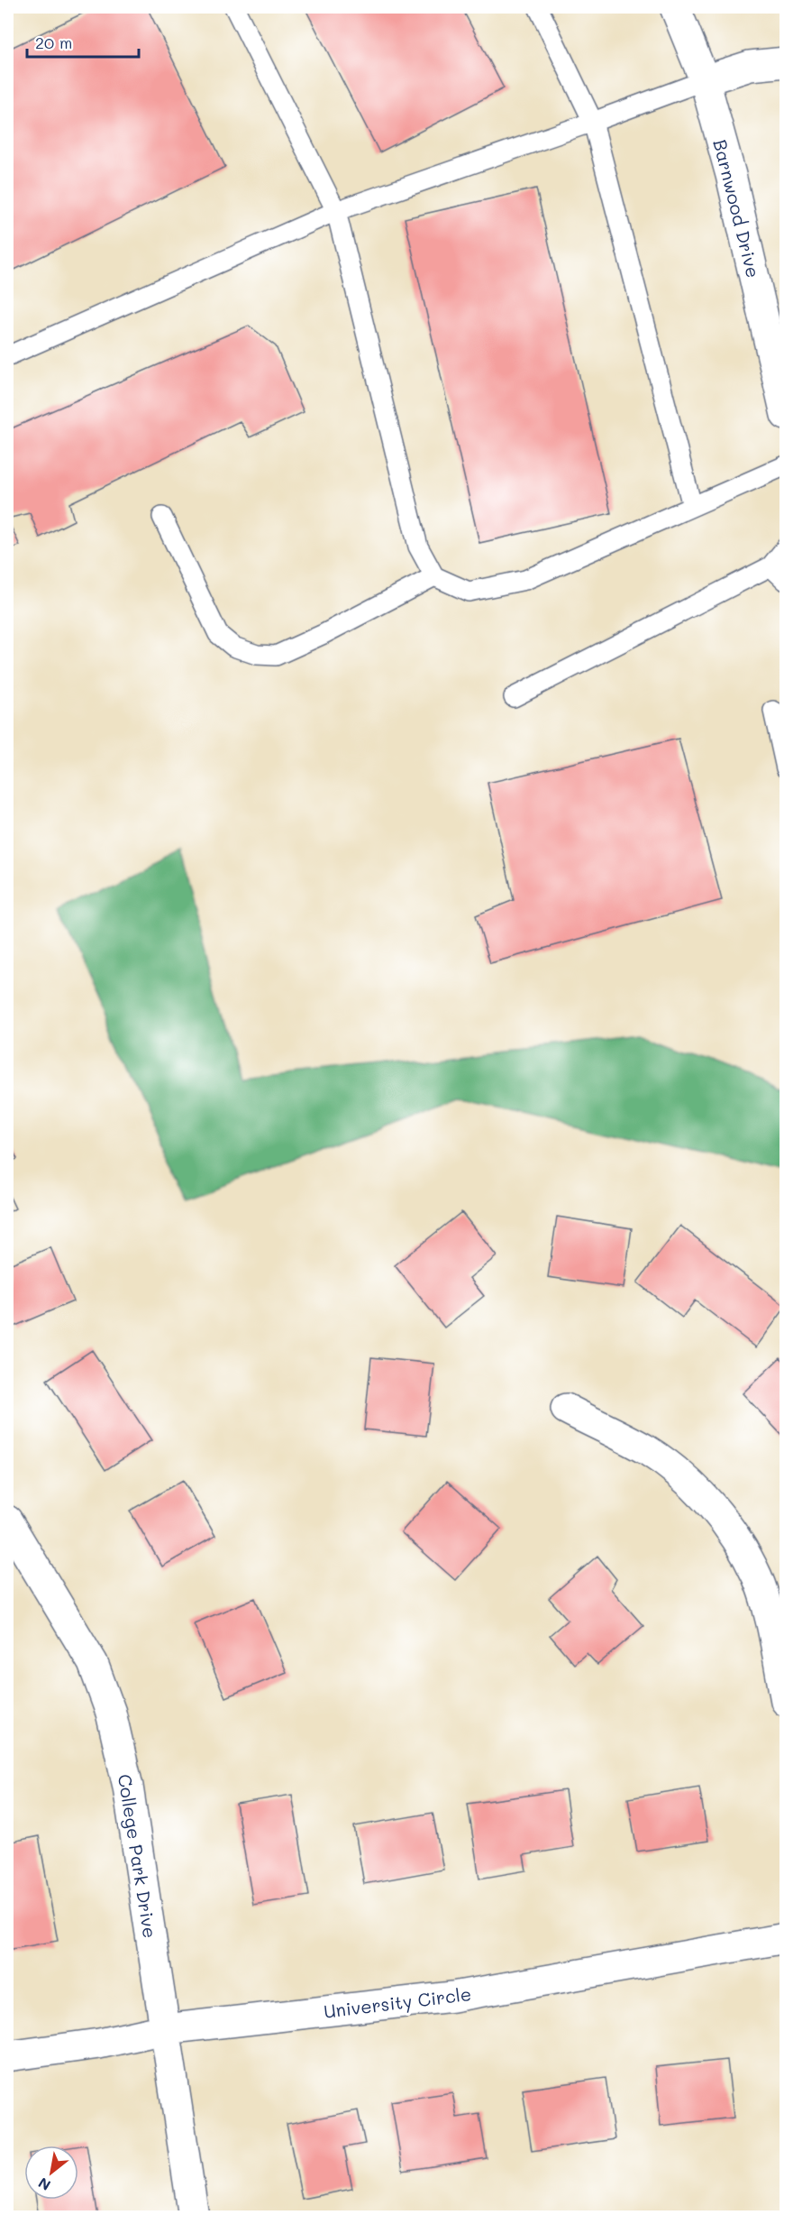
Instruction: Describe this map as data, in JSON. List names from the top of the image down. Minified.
{"streets":{"street":["Barnwood Drive","College Park Drive","University Circle"]},"crossings":[["College Park Drive","University Circle"]],"scale_bar":"20 m","north":"bottom left"}
